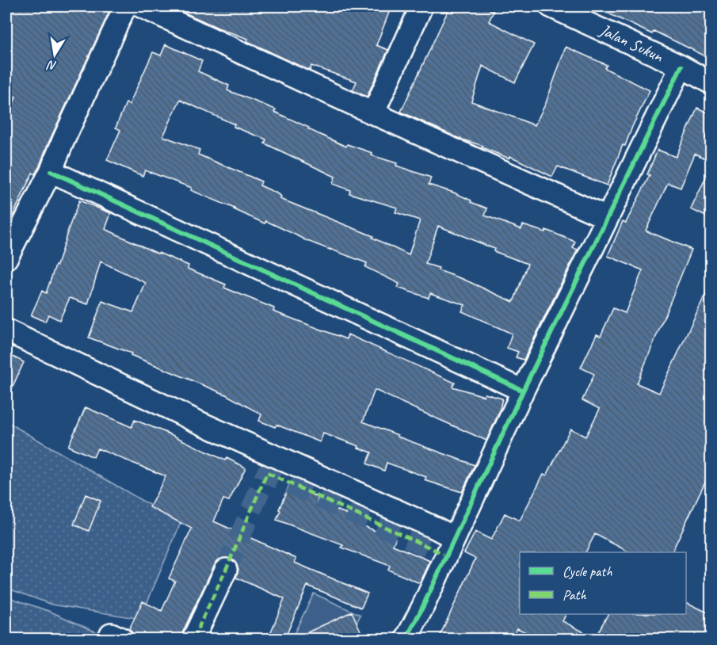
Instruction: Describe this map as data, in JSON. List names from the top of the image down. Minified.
{"streets":{"street":["Jalan Sukun"]},"legend":["Cycle path","Path"],"north":"bottom"}
